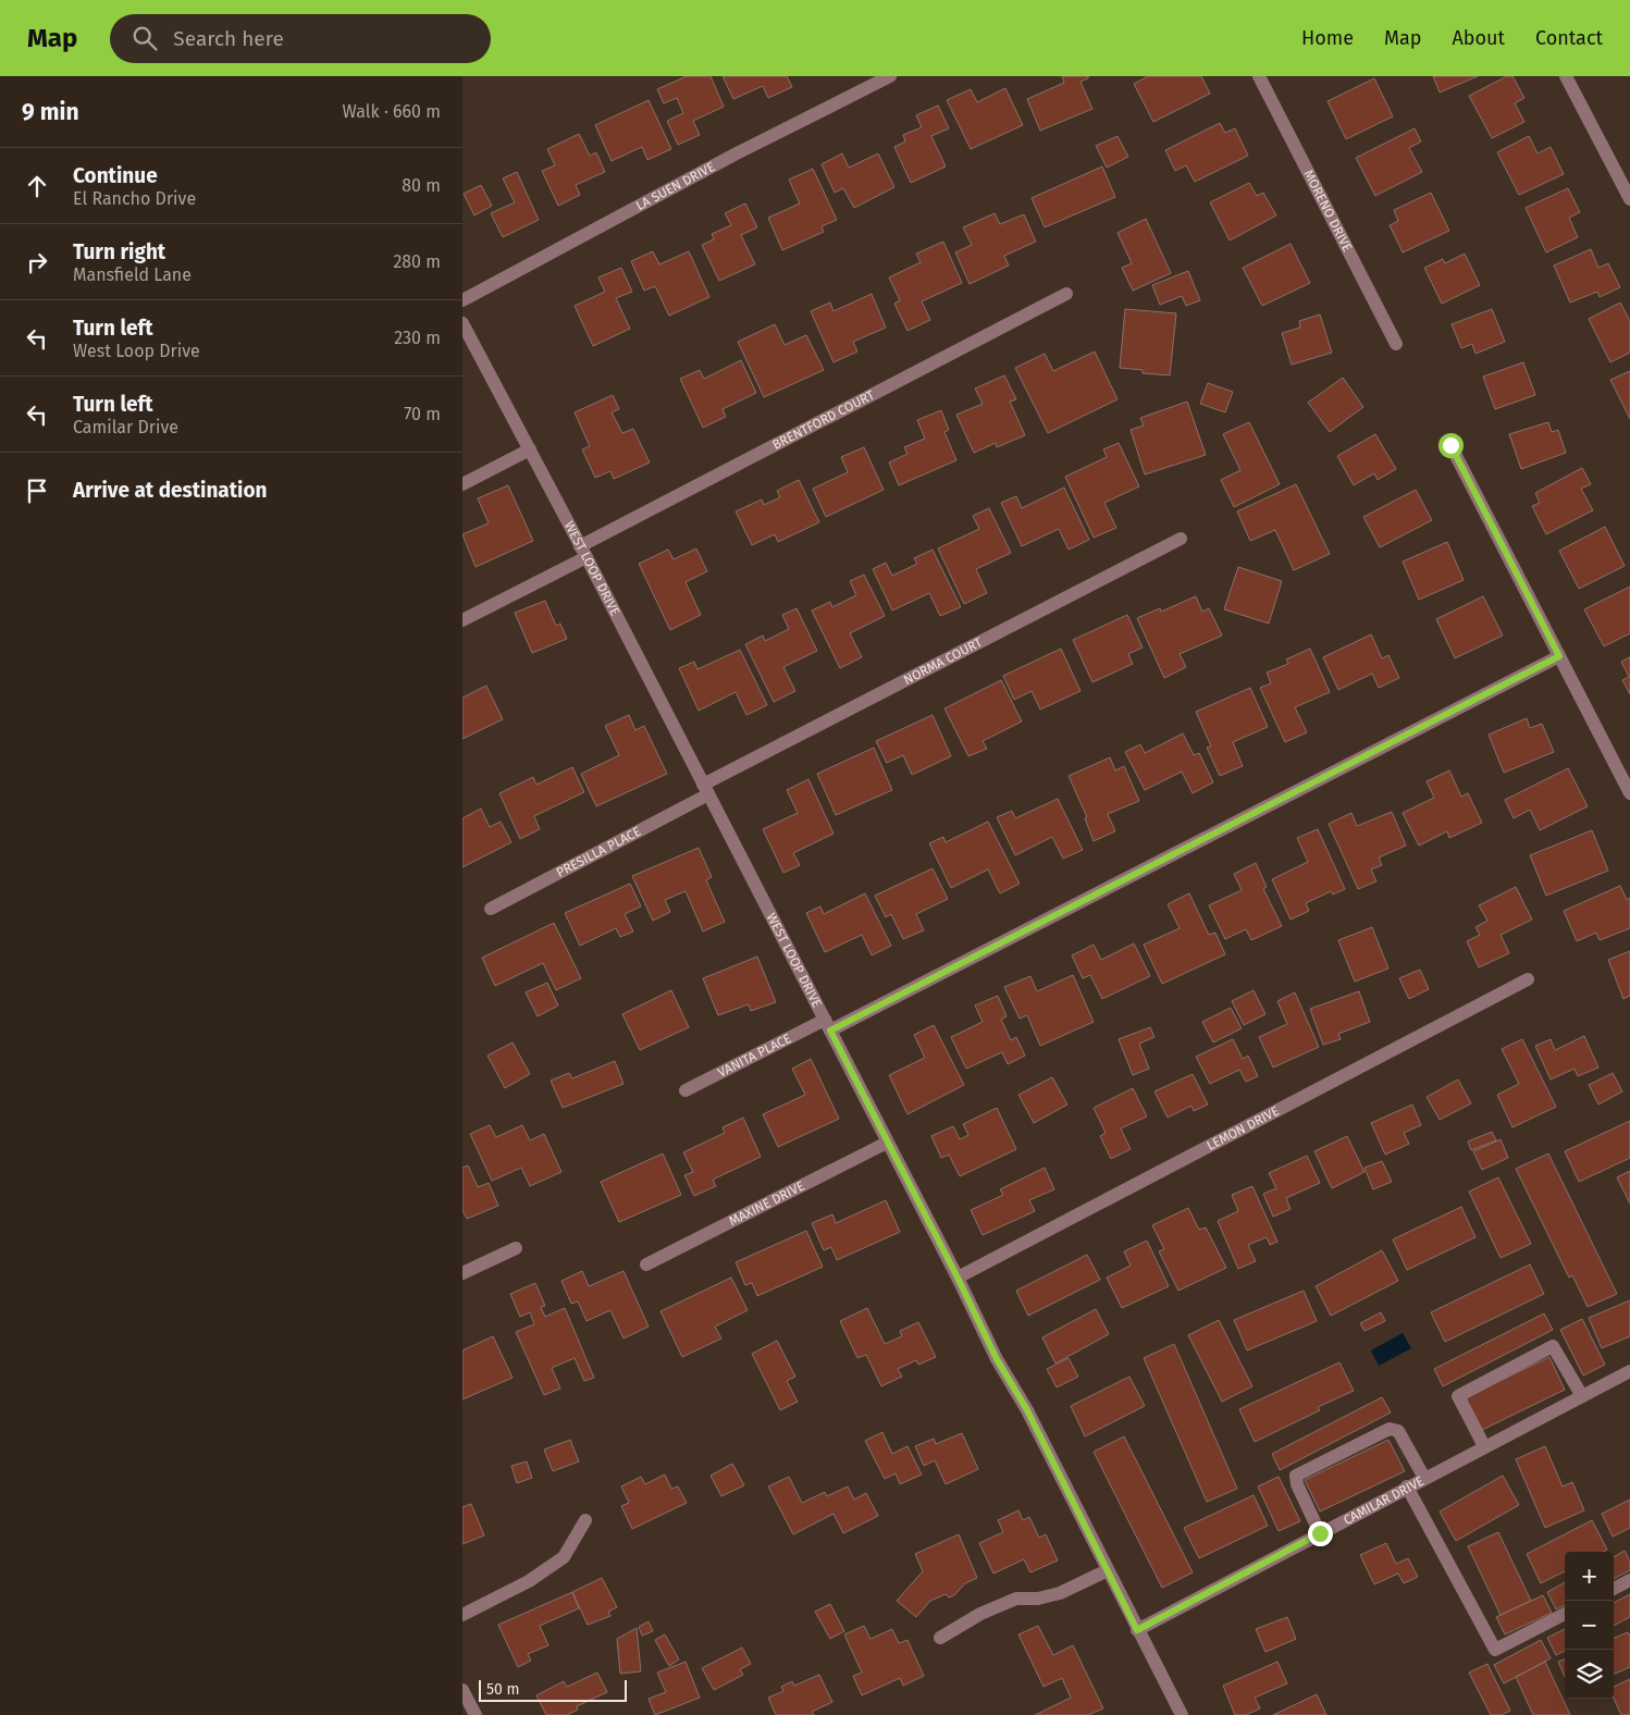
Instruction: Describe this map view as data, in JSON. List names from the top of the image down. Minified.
{"streets":{"street":["LA SUEN DRIVE","MORENO DRIVE","BRENTFORD COURT","WEST LOOP DRIVE","NORMA COURT","PRESILLA PLACE","VANITA PLACE","LEMON DRIVE","MAXINE DRIVE","CAMILAR DRIVE"]},"crossings":[["BRENTFORD COURT","WEST LOOP DRIVE"],["WEST LOOP DRIVE","NORMA COURT"],["WEST LOOP DRIVE","PRESILLA PLACE"],["WEST LOOP DRIVE","VANITA PLACE"],["WEST LOOP DRIVE","LEMON DRIVE"],["WEST LOOP DRIVE","MAXINE DRIVE"],["WEST LOOP DRIVE","CAMILAR DRIVE"],["NORMA COURT","PRESILLA PLACE"]],"scale_bar":"50 m","page":{"header":"Map","search":"Search here","nav":["Home","Map","About","Contact"],"heading":["9 min","Walk · 660 m"],"list":[["Continue","El Rancho Drive","80 m"],["Turn right","Mansfield Lane","280 m"],["Turn left","West Loop Drive","230 m"],["Turn left","Camilar Drive","70 m"],"Arrive at destination"],"map_buttons":["+","−"],"scale":"50 m"}}
